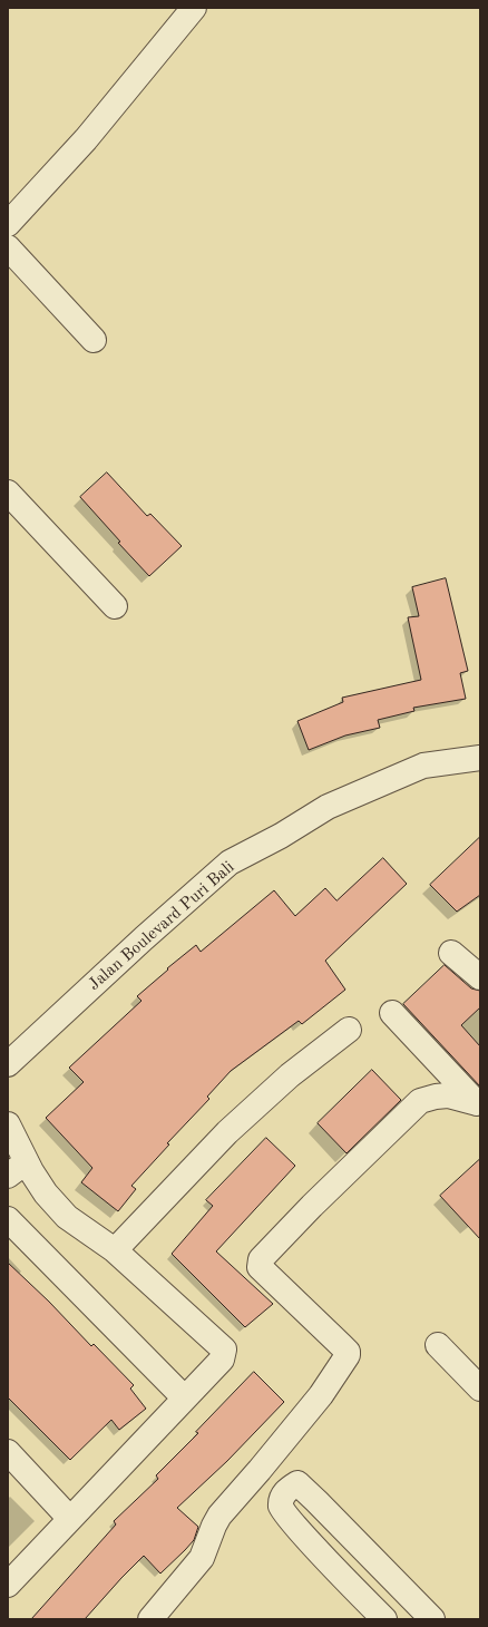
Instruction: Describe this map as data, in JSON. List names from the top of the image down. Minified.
{"streets":{"street":["Jalan Boulevard Puri Bali"]}}
